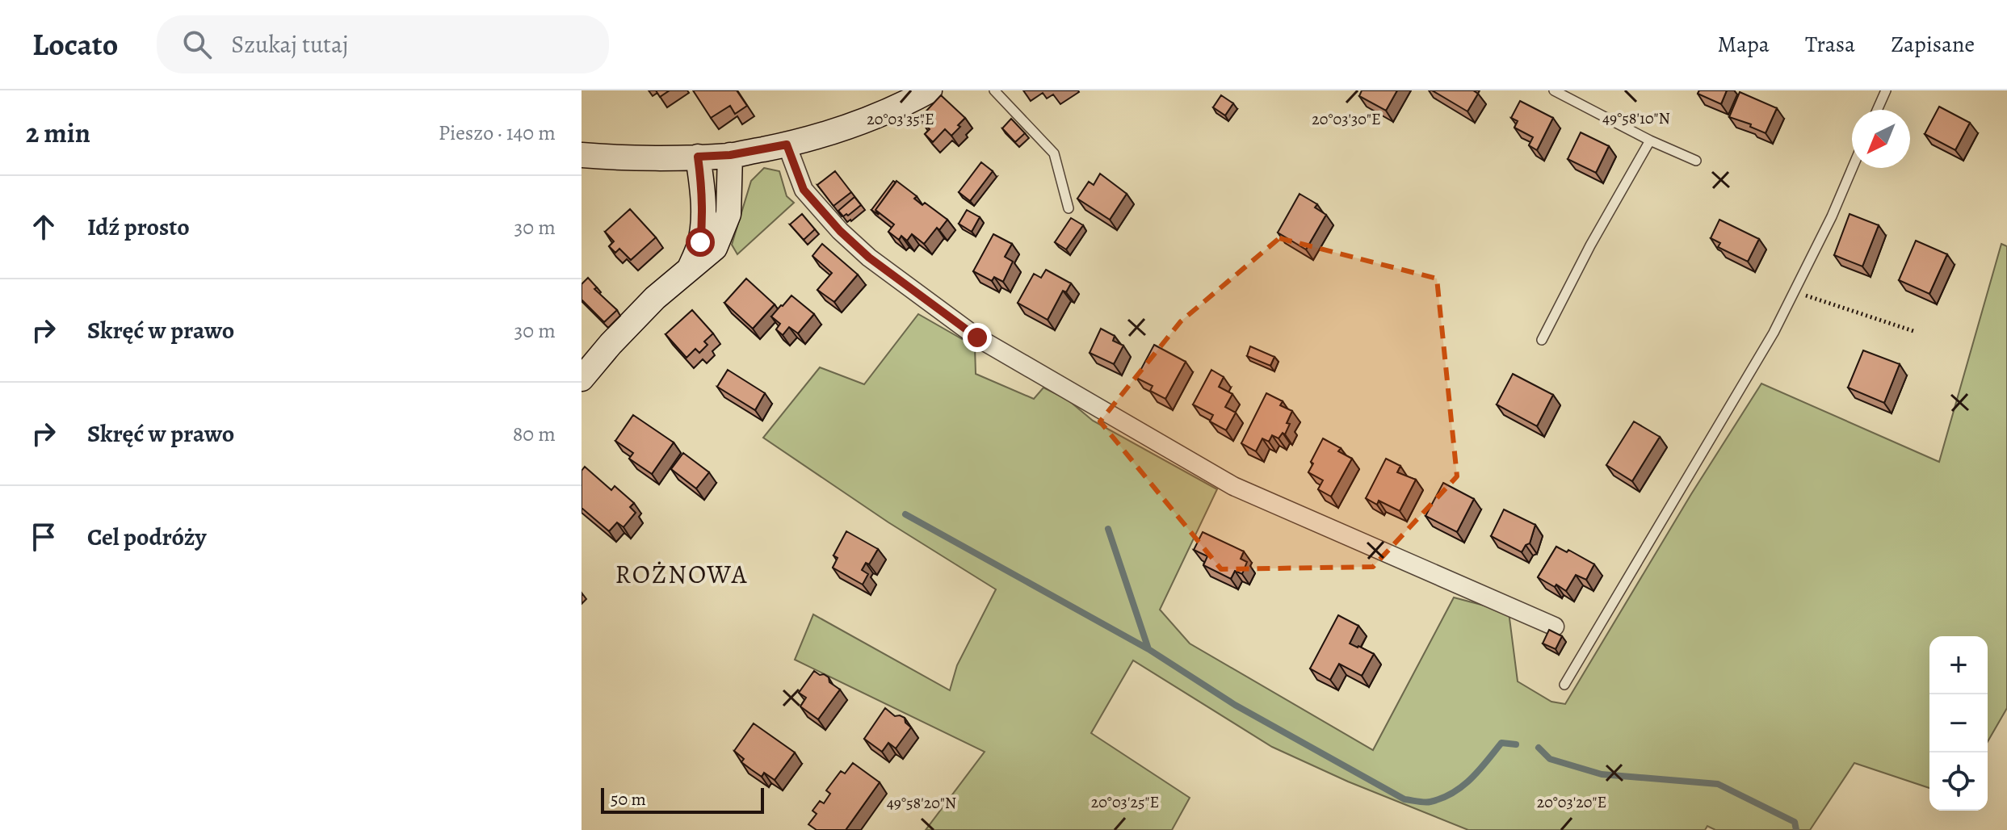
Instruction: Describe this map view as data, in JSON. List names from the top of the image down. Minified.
{"districts":["ROŻNOWA"],"scale_bar":"50 m","north":"bottom left","page":{"header":"Locato","search":"Szukaj tutaj","nav":["Mapa","Trasa","Zapisane"],"heading":["2 min","Pieszo · 140 m"],"list":[["Idź prosto","30 m"],["Skręć w prawo","30 m"],["Skręć w prawo","80 m"],"Cel podróży"],"map_buttons":["+","−"],"scale":"50 m"},"coordinates":["49°58'10\"N","20°03'35\"E","20°03'30\"E","20°03'25\"E","20°03'20\"E","49°58'20\"N"]}
